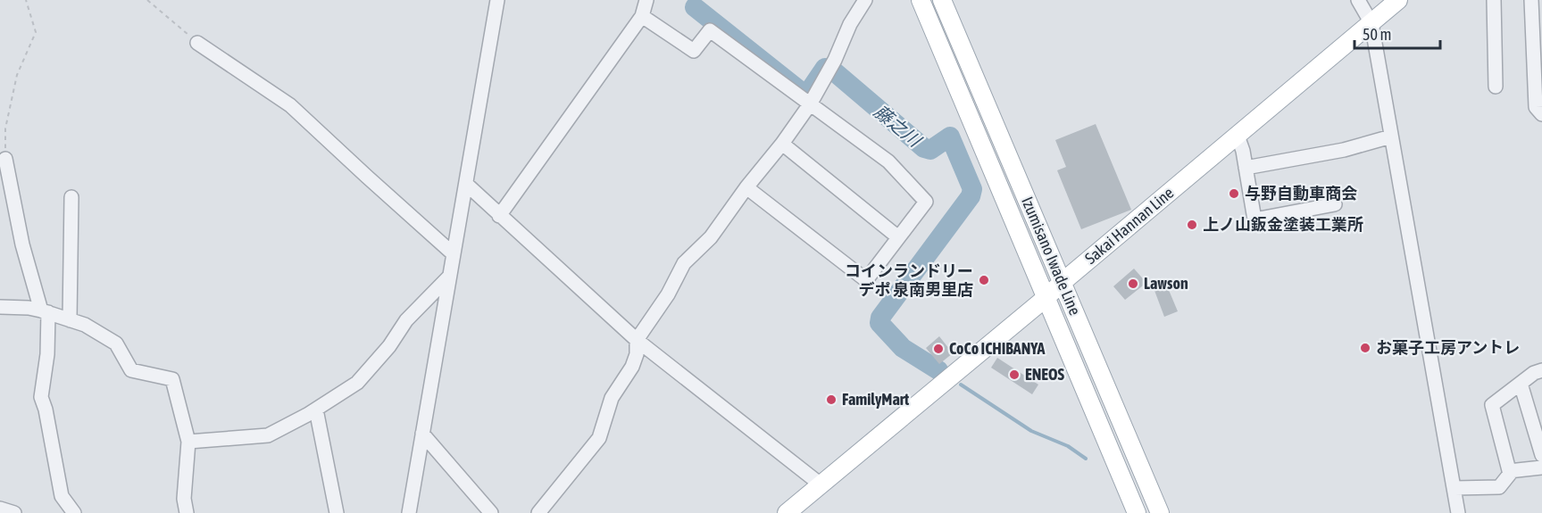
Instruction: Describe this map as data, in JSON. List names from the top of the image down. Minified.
{"streets":{"main road":["Sakai Hannan Line","Izumisano Iwade Line"]},"crossings":[["Sakai Hannan Line","Izumisano Iwade Line"]],"water":["藤之川"],"places":["与野自動車商会","上ノ山鈑金塗装工業所","コインランドリー デポ 泉南男里店","Lawson","お菓子工房アントレ","CoCo ICHIBANYA","ENEOS","FamilyMart"],"scale_bar":"50 m"}
